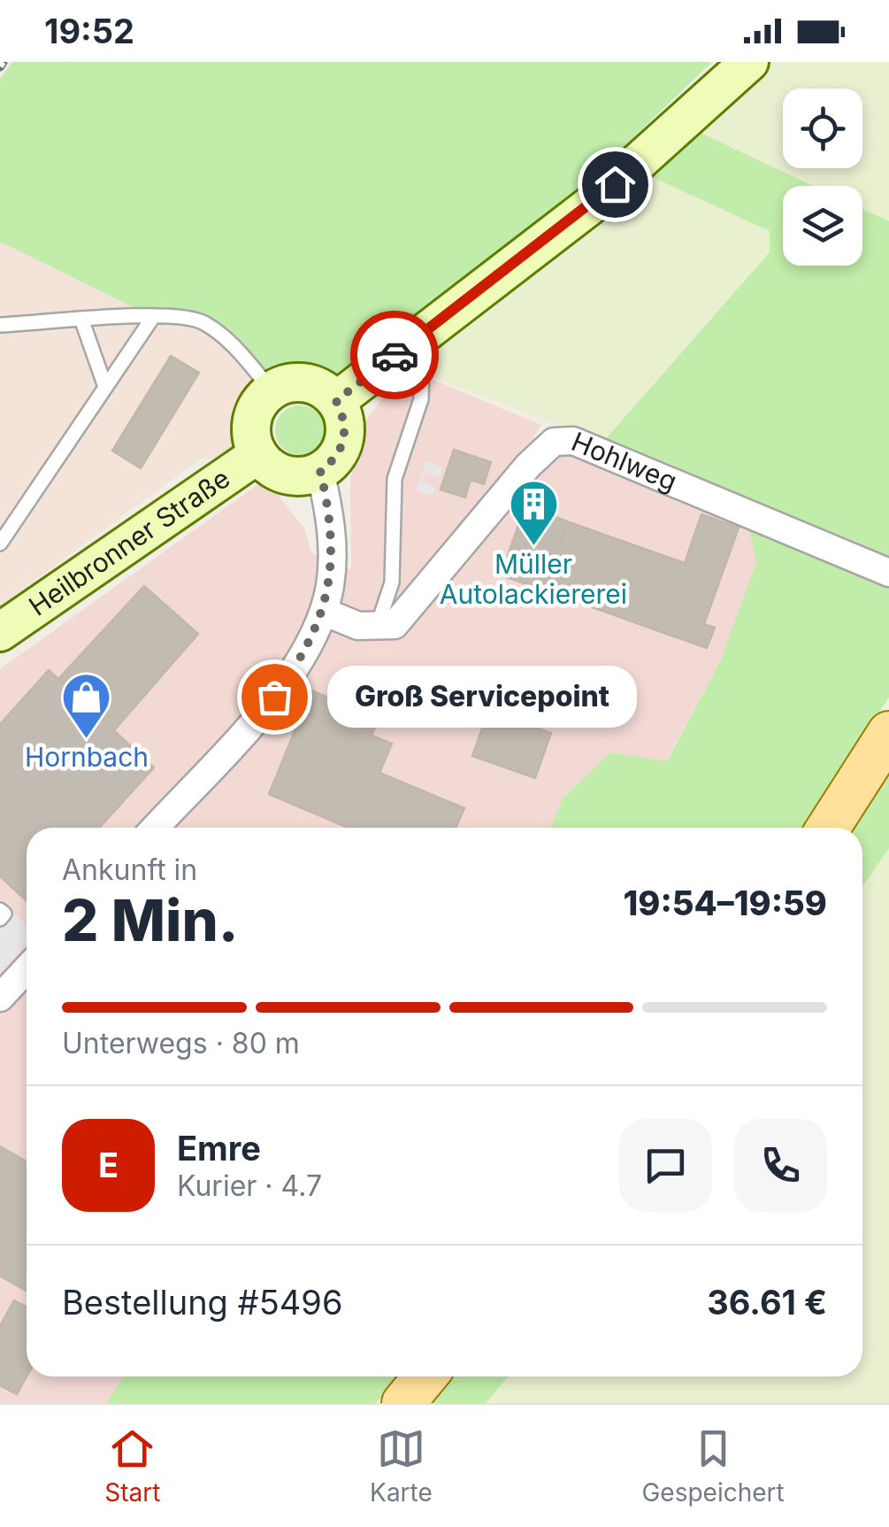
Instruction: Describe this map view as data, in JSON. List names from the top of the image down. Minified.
{"streets":{"street":["Hohlweg","Heilbronner Straße"]},"places":{"building":["Müller Autolackiererei"],"other":["Groß Servicepoint"],"shop":["Hornbach"]},"page":{"status":"19:52","bubble":"Groß Servicepoint","heading":["2 Min.","Ankunft in","19:54–19:59"],"panel":["Emre","Kurier · 4.7","Bestellung #5496","36.61 €"],"bar":"Unterwegs · 80 m","round":"E","tabs":["Start","Karte","Gespeichert"]}}
